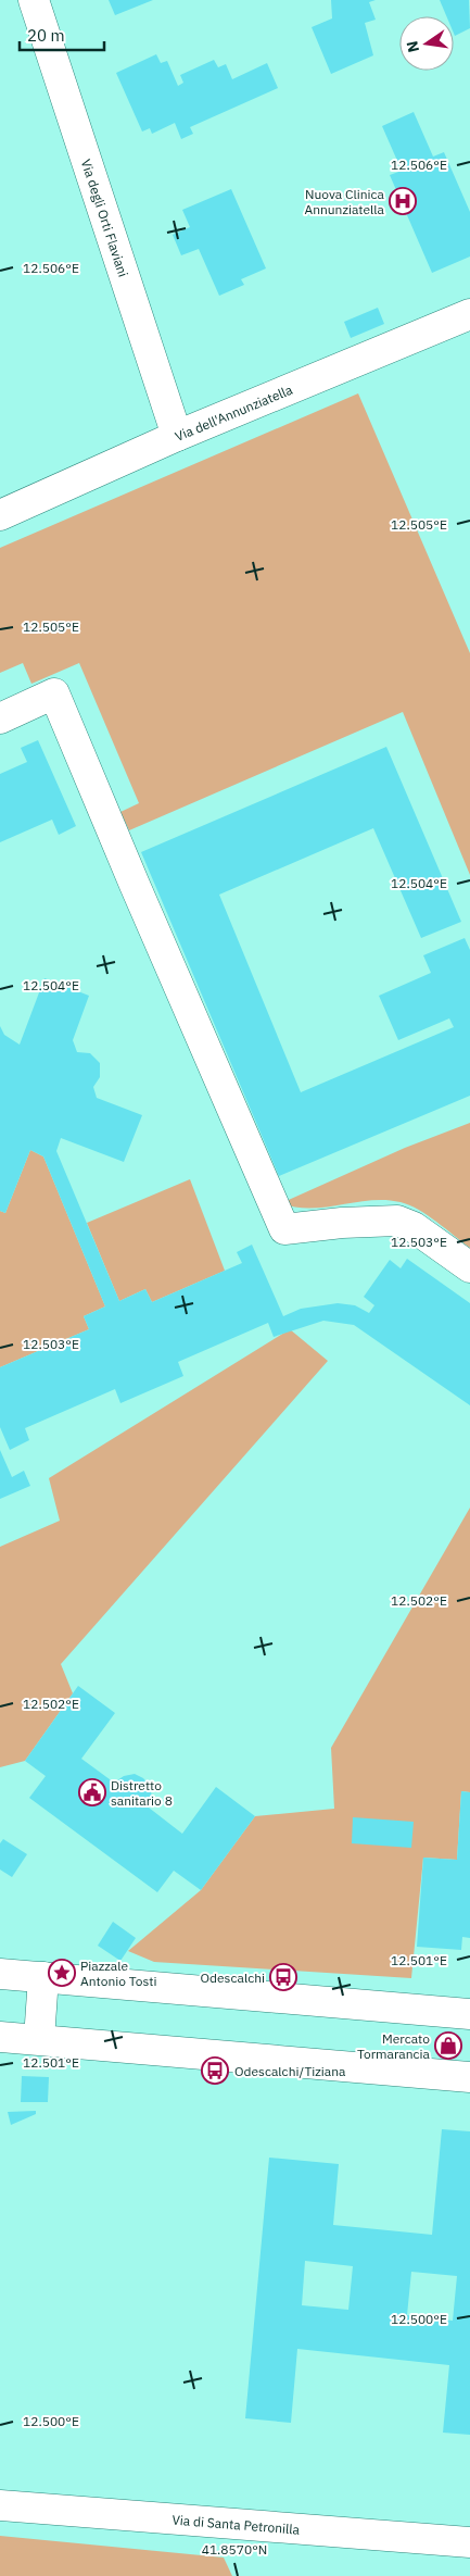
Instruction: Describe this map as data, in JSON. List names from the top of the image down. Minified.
{"streets":{"street":["Via degli Orti Flaviani","Via dell'Annunziatella","Via di Santa Petronilla"]},"crossings":[["Via degli Orti Flaviani","Via dell'Annunziatella"]],"places":{"hospital":["Nuova Clinica Annunziatella"],"public building":["Distretto sanitario 8"],"place":["Piazzale Antonio Tosti"],"bus stop":["Odescalchi","Odescalchi/Tiziana"],"shop":["Mercato Tormarancia"]},"scale_bar":"20 m","north":"left","coordinates":["12.506°E","12.505°E","12.504°E","12.503°E","12.502°E","12.501°E","12.500°E","41.8570°N"]}
